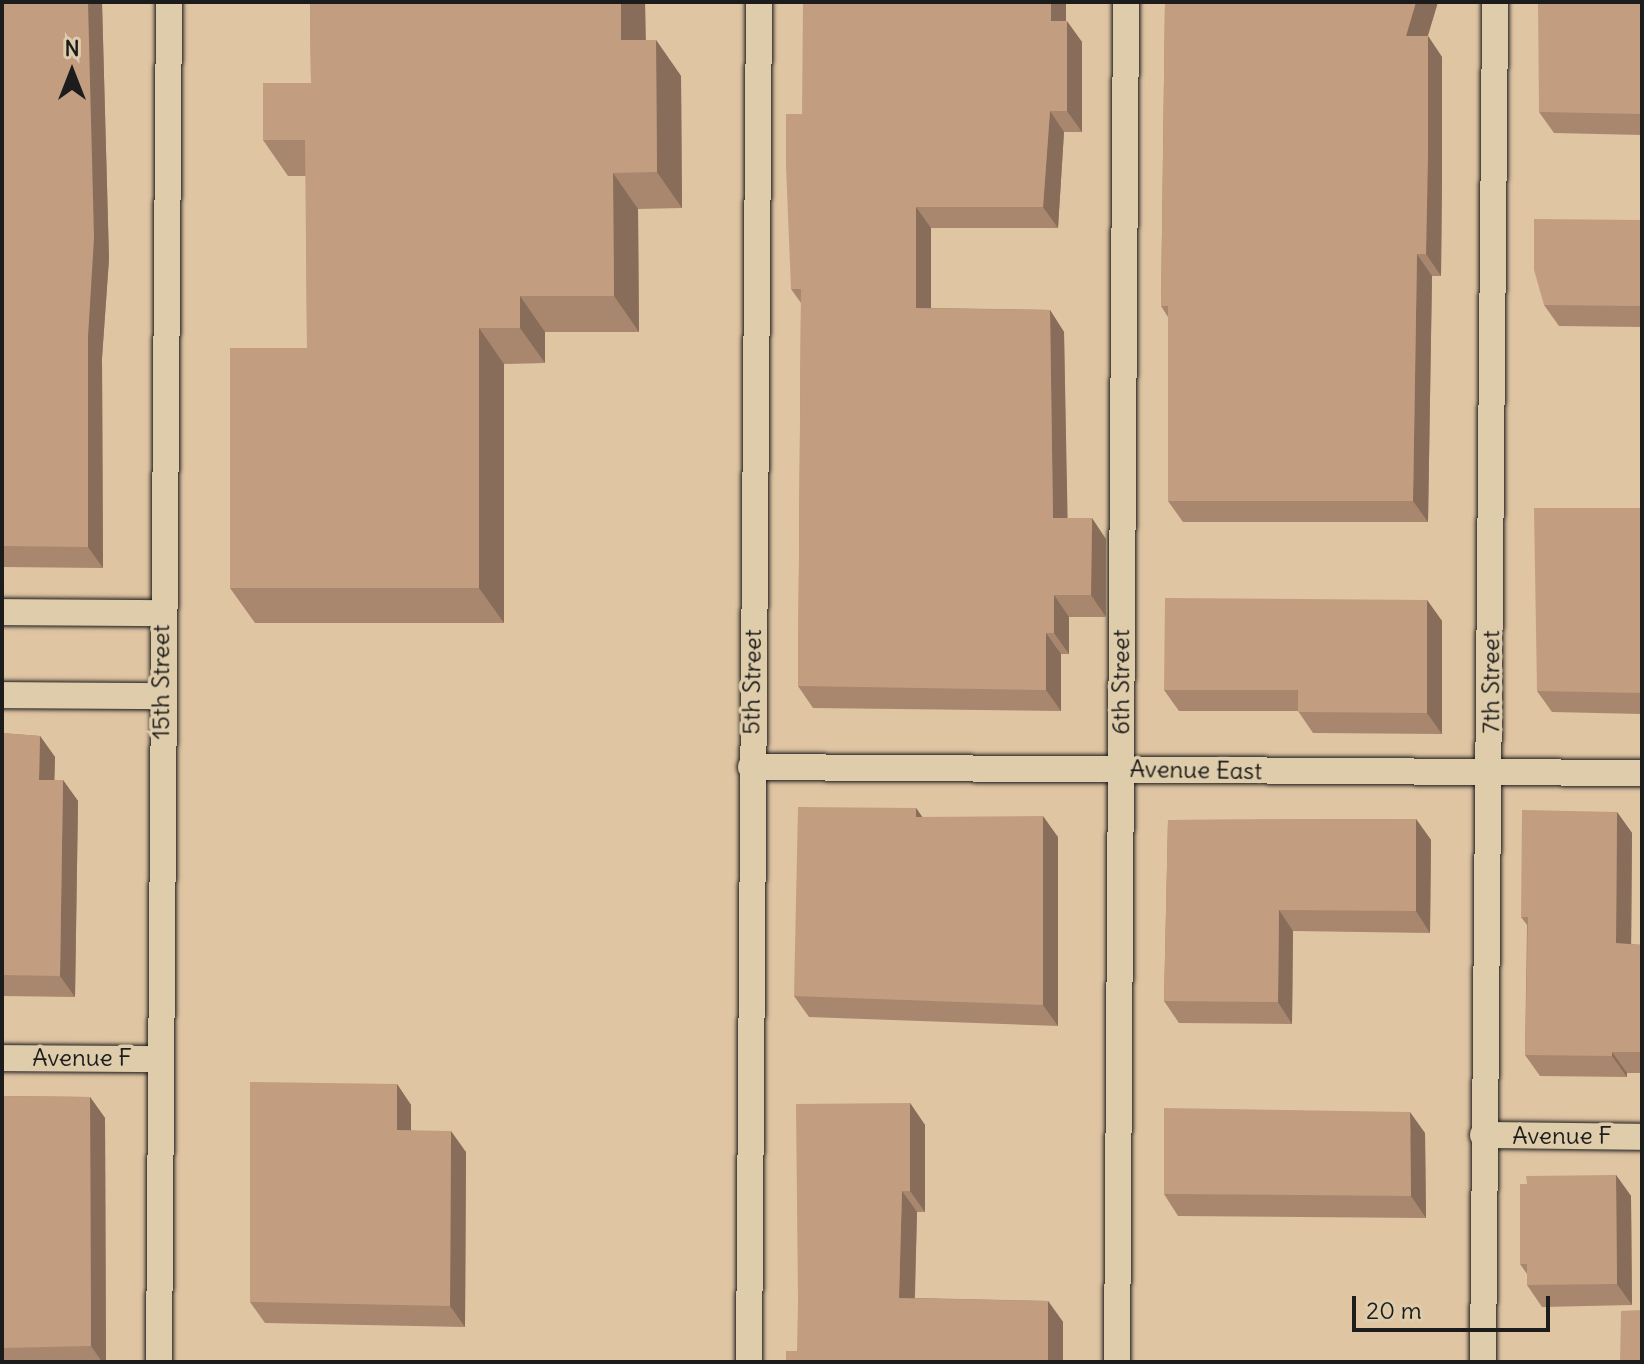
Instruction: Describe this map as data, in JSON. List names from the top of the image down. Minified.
{"streets":{"lane":["15th Street","5th Street","6th Street","7th Street","Avenue East","Avenue F"]},"crossings":[["15th Street","Avenue F"],["5th Street","Avenue East"],["6th Street","Avenue East"],["7th Street","Avenue East"],["7th Street","Avenue F"]],"scale_bar":"20 m","north":"top"}
